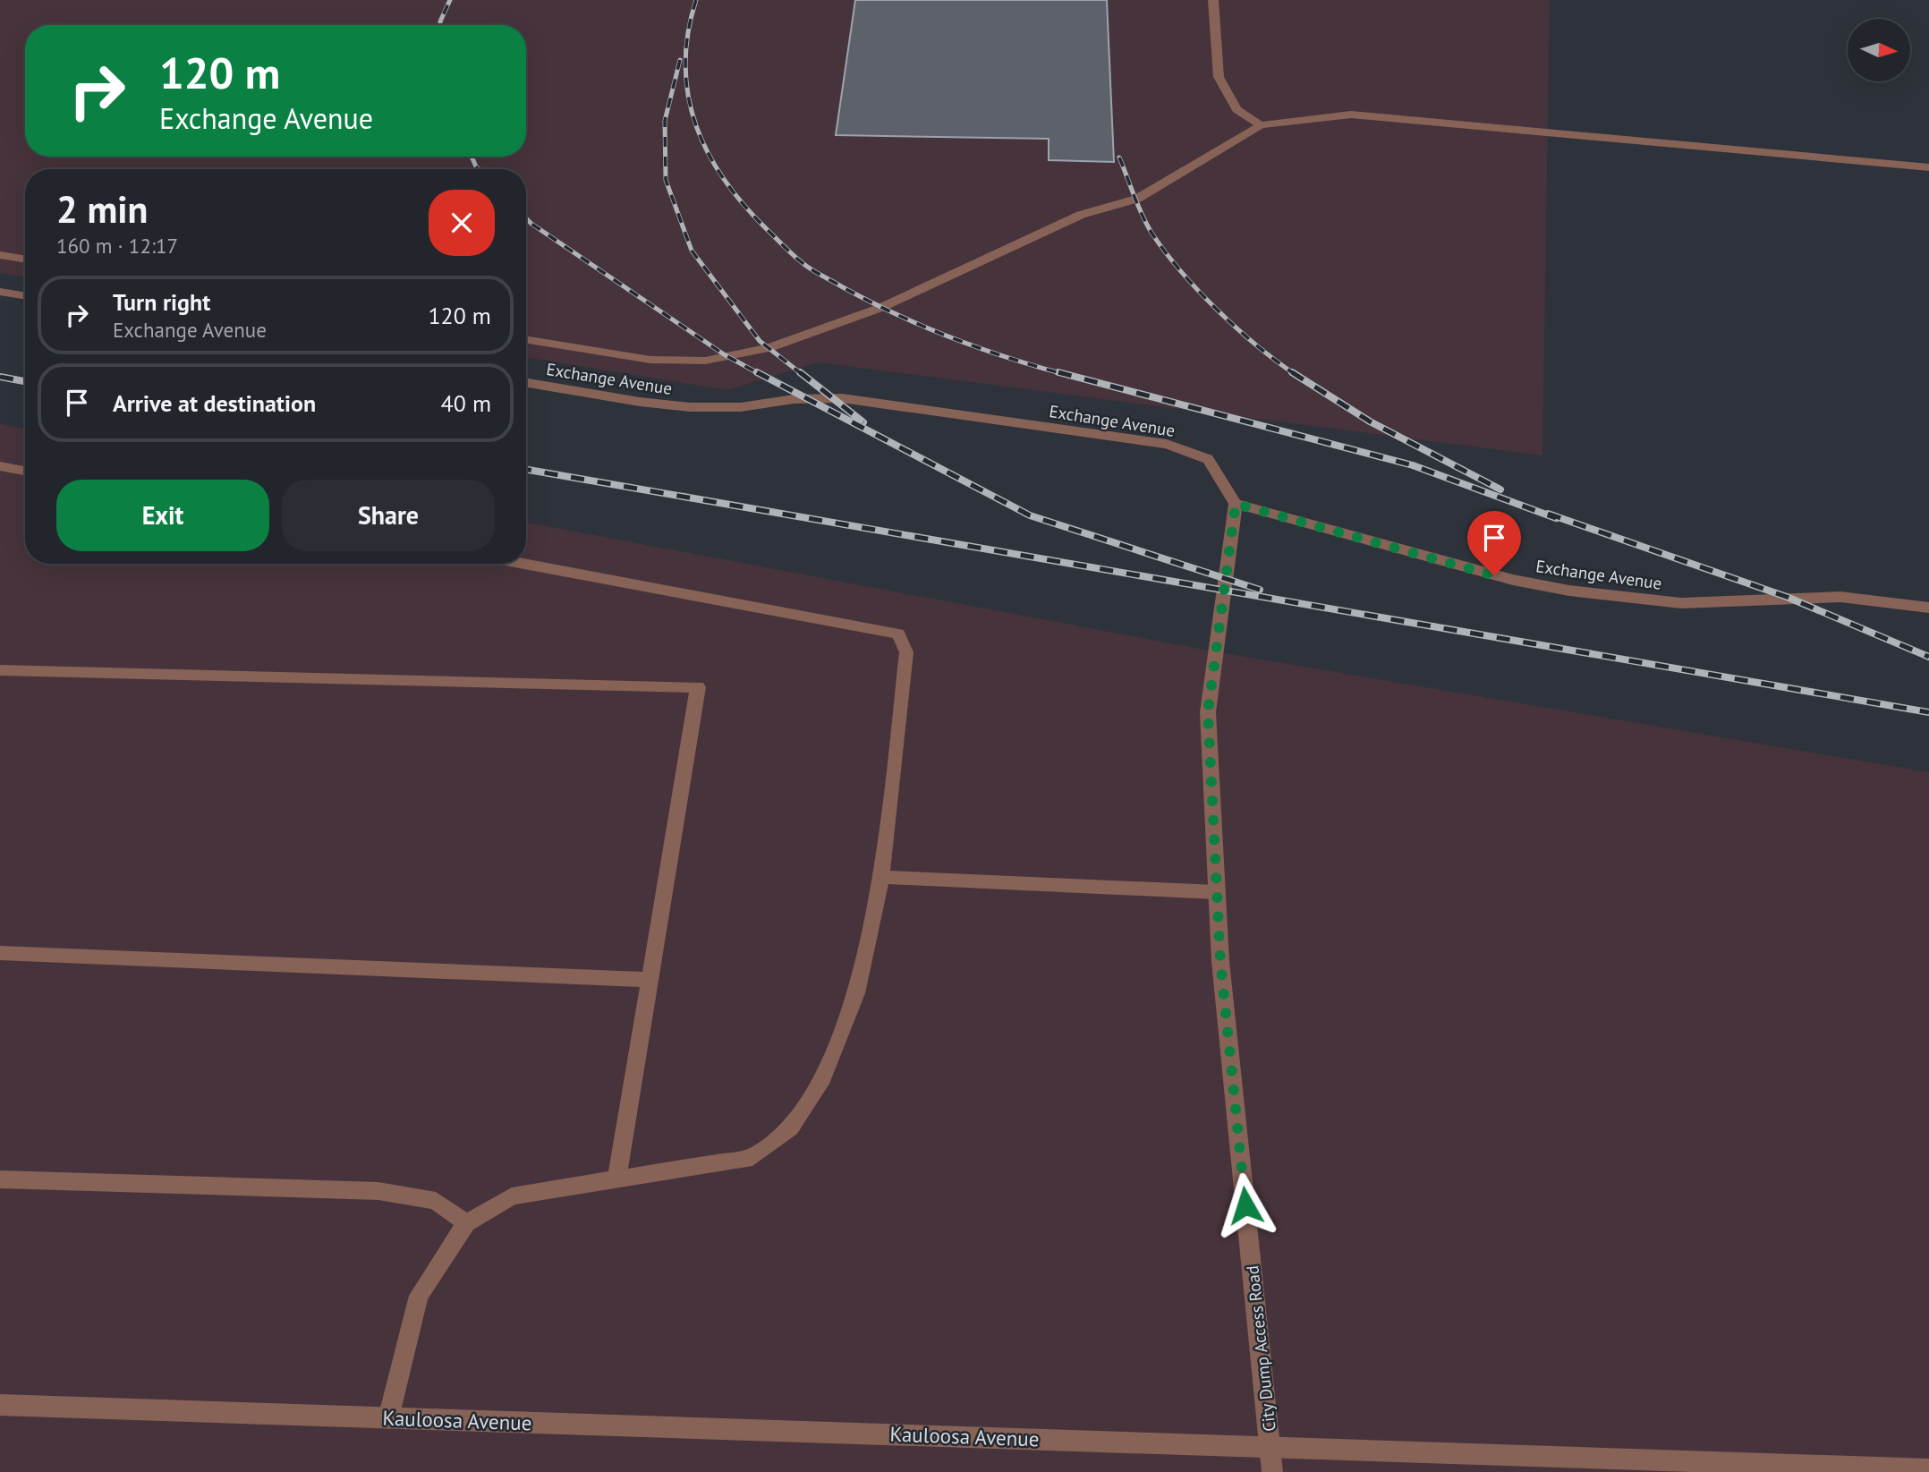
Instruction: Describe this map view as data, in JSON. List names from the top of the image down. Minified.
{"streets":{"street":["Exchange Avenue","City Dump Access Road","Kauloosa Avenue"]},"crossings":[["Exchange Avenue","City Dump Access Road"],["City Dump Access Road","Kauloosa Avenue"]],"north":"right","page":{"turn":["120 m","Exchange Avenue"],"heading":["2 min","160 m · 12:17"],"list":[{"name":"Turn right","note":"Exchange Avenue","value":"120 m"},{"name":"Arrive at destination","value":"40 m"}],"buttons":["Exit","Share"]}}
